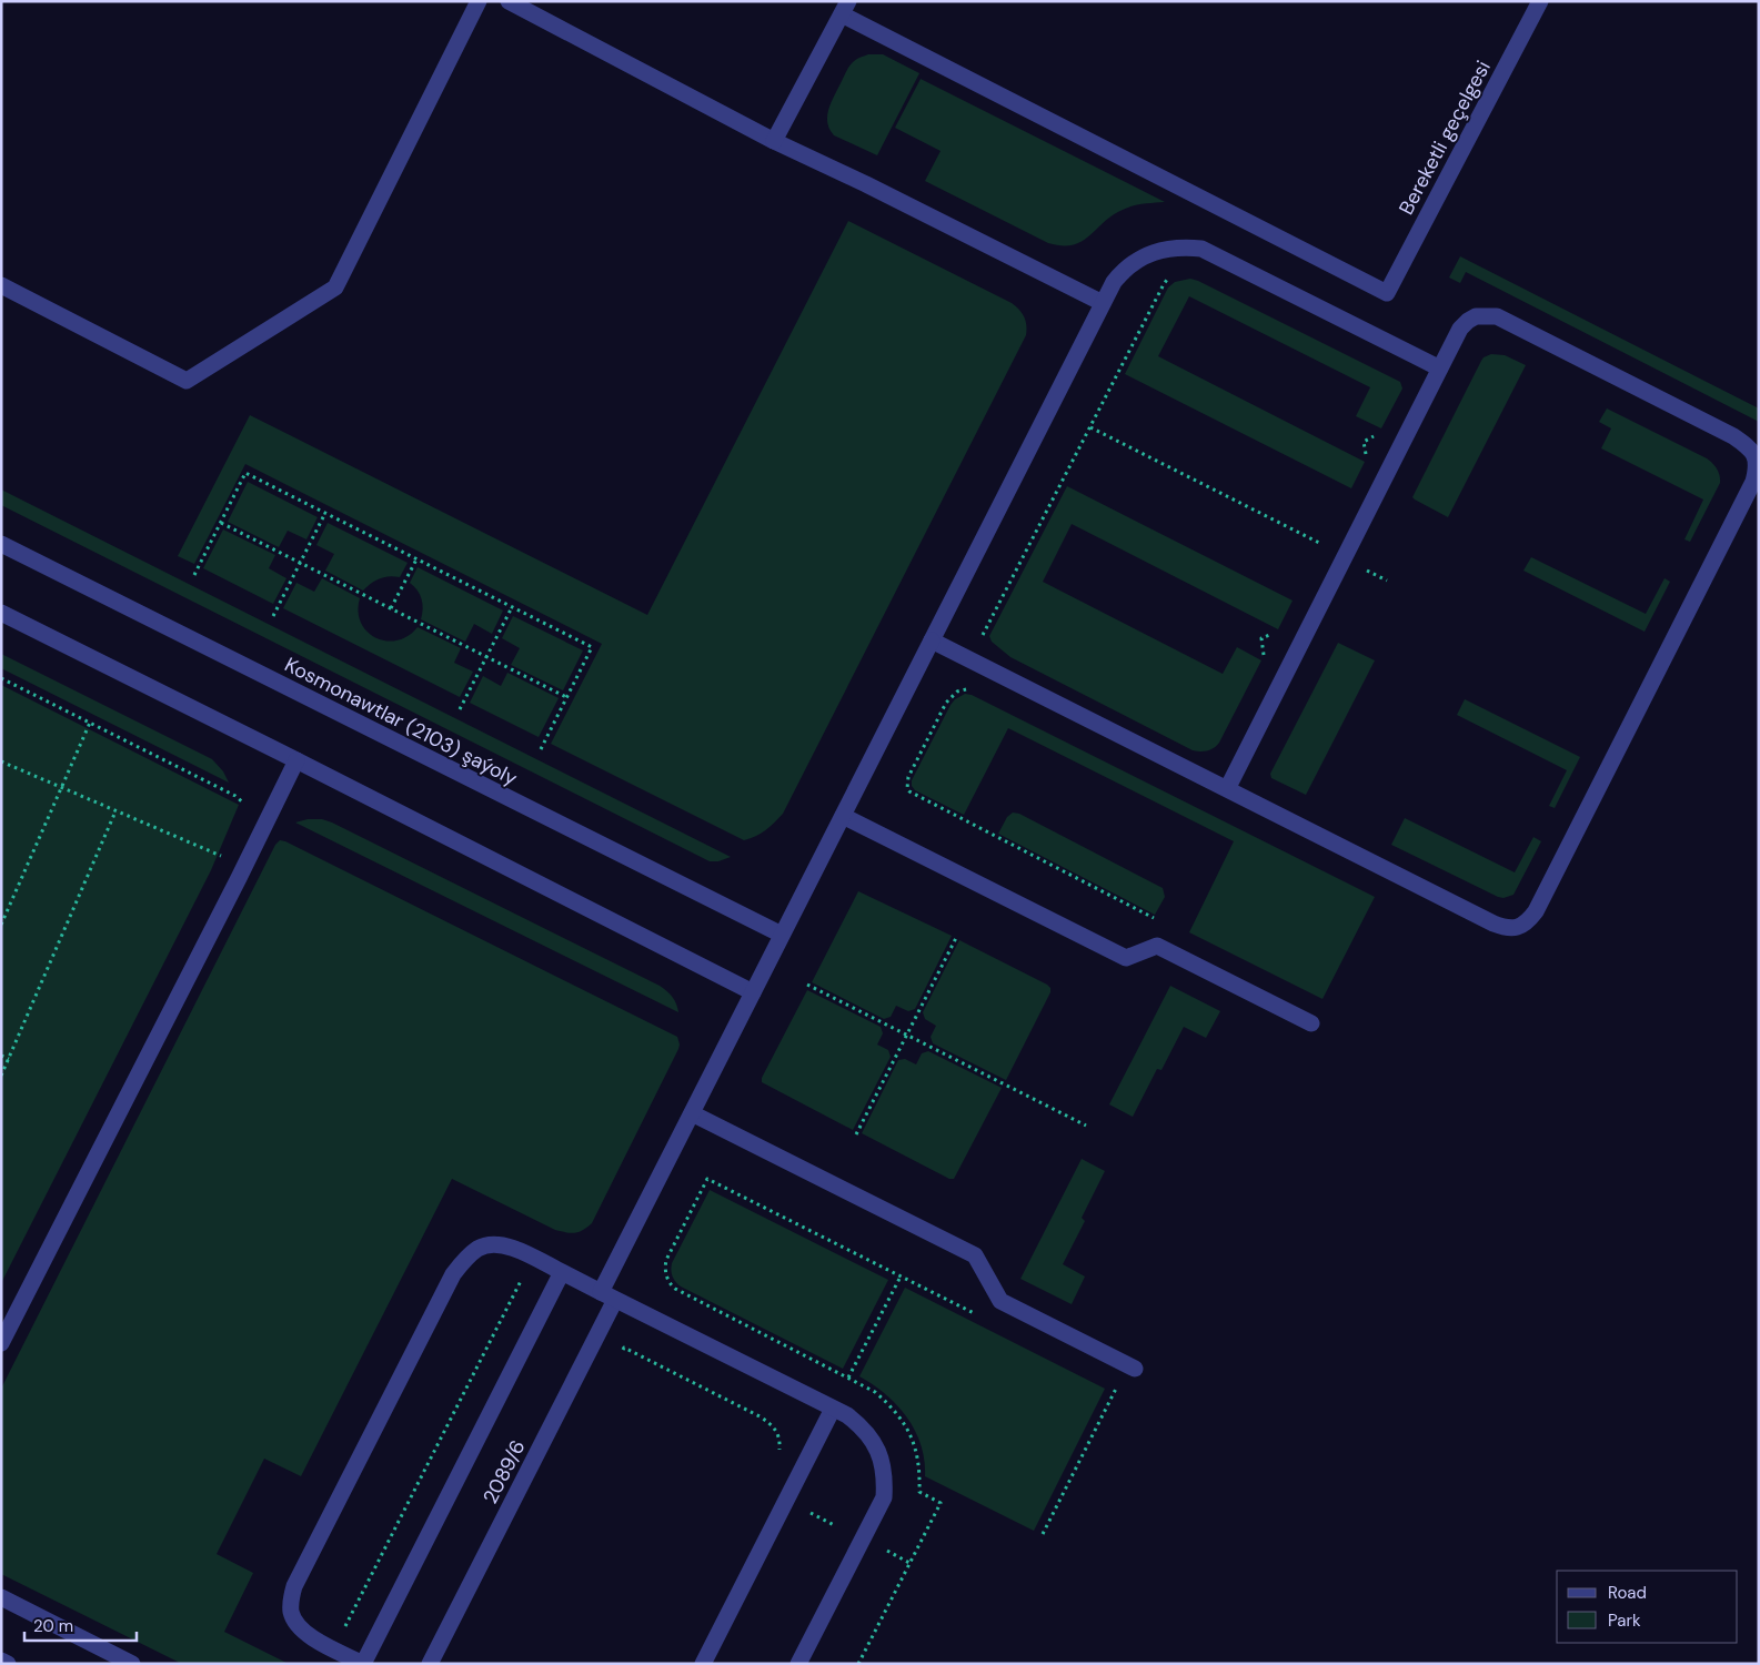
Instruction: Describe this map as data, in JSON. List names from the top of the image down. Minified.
{"streets":{"street":["Bereketli geçelgesi","Kosmonawtlar (2103) şaýoly","2089/6"]},"crossings":[["Kosmonawtlar (2103) şaýoly","2089/6"]],"legend":["Road","Park"],"scale_bar":"20 m"}
